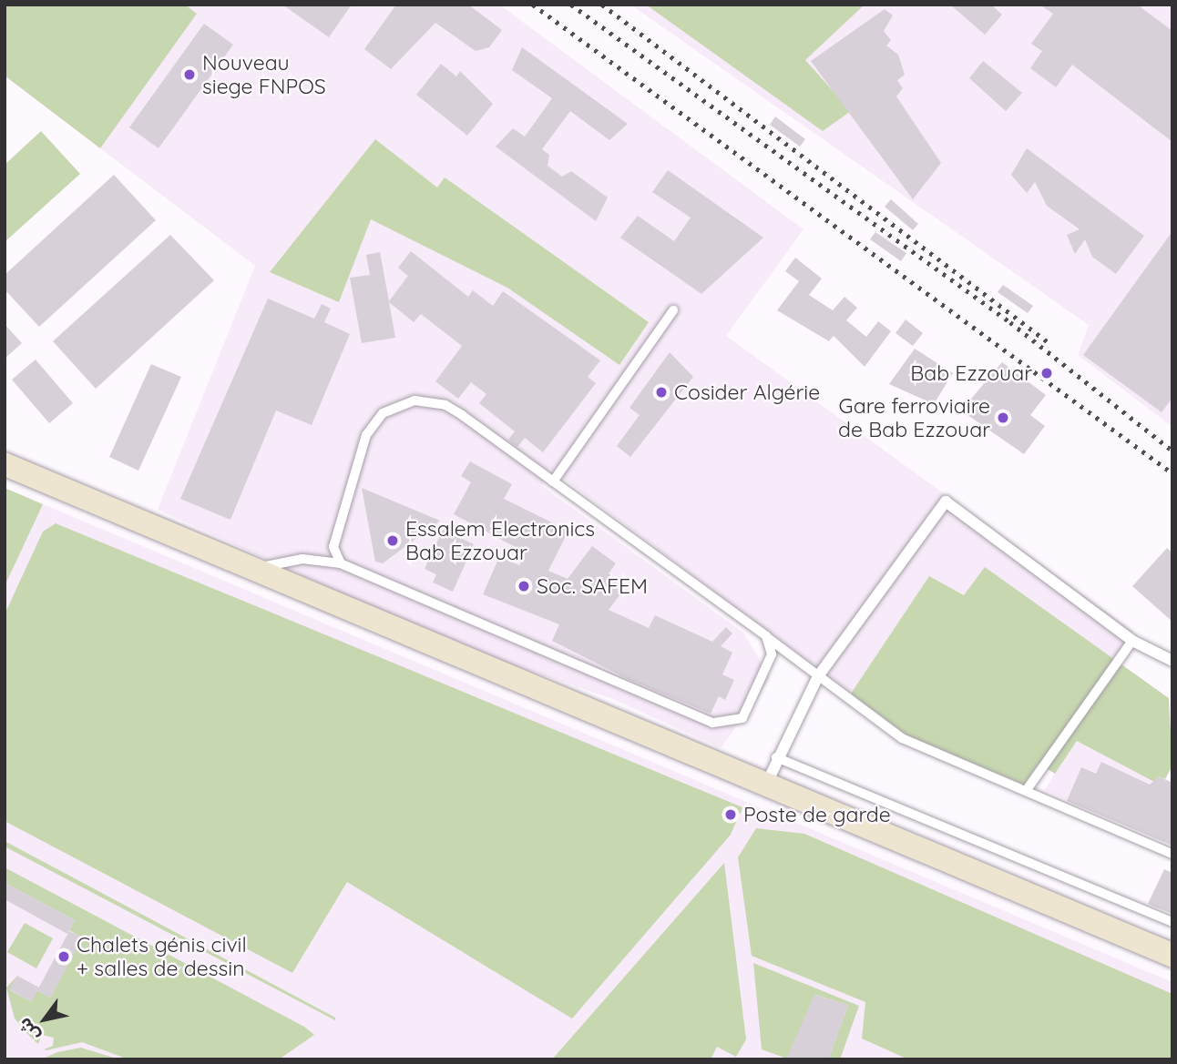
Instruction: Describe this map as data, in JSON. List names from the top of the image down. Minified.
{"places":["Nouveau siege FNPOS","Bab Ezzouar","Cosider Algérie","Gare ferroviaire de Bab Ezzouar","Essalem Electronics Bab Ezzouar","Soc. SAFEM","Poste de garde","Chalets génis civil + salles de dessin"],"north":"bottom left"}
